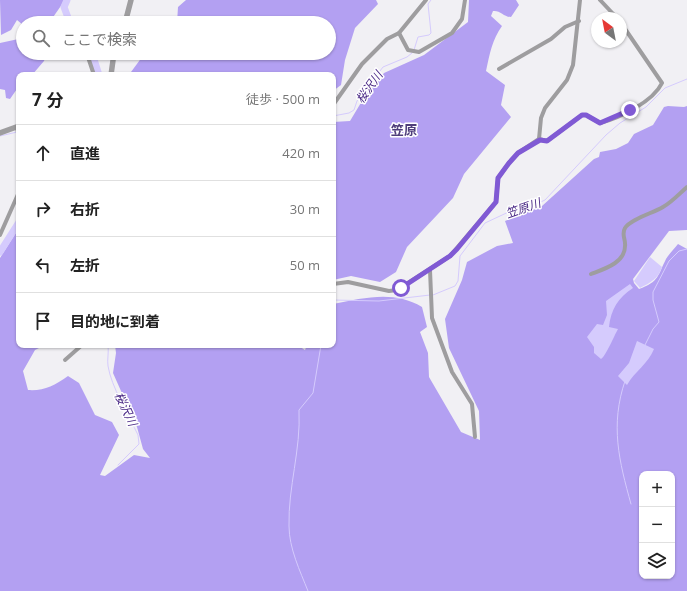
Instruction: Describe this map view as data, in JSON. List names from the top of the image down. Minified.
{"districts":["笠原"],"water":["桜沢川","笠原川"],"north":"top left","page":{"search":"ここで検索","heading":["7 分","徒歩 · 500 m"],"list":[["直進","420 m"],["右折","30 m"],["左折","50 m"],"目的地に到着"],"map_buttons":["+","−"]}}
